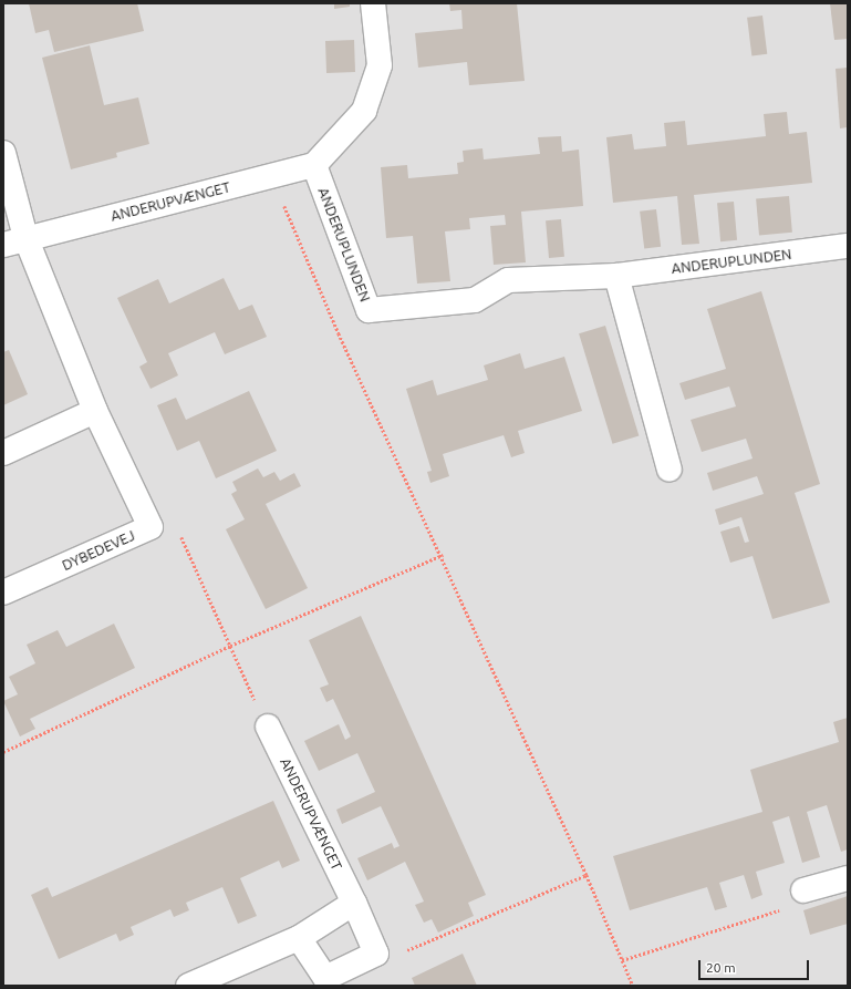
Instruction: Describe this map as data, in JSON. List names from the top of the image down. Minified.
{"streets":{"street":["ANDERUPVÆNGET","ANDERUPLUNDEN","DYBEDEVEJ"]},"crossings":[["ANDERUPVÆNGET","ANDERUPLUNDEN"],["ANDERUPVÆNGET","DYBEDEVEJ"]],"scale_bar":"20 m"}
